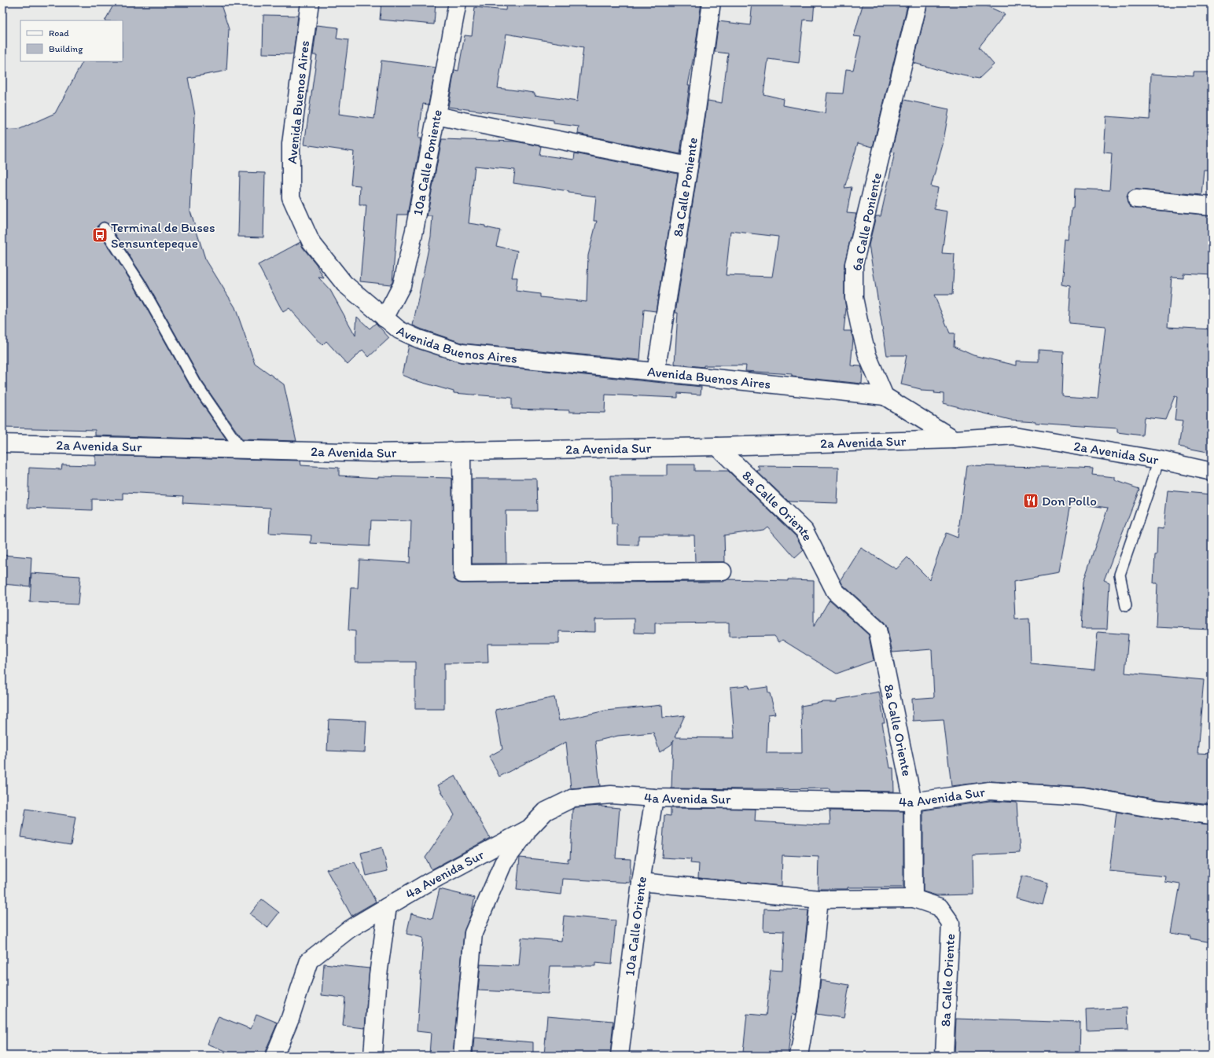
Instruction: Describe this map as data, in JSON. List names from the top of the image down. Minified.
{"streets":{"street":["Avenida Buenos Aires","10a Calle Poniente","8a Calle Poniente","6a Calle Poniente","2a Avenida Sur","8a Calle Oriente","4a Avenida Sur","10a Calle Oriente"]},"crossings":[["Avenida Buenos Aires","10a Calle Poniente"],["Avenida Buenos Aires","8a Calle Poniente"],["Avenida Buenos Aires","6a Calle Poniente"],["2a Avenida Sur","8a Calle Oriente"],["8a Calle Oriente","4a Avenida Sur"],["4a Avenida Sur","10a Calle Oriente"]],"places":{"bus stop":["Terminal de Buses Sensuntepeque"],"restaurant":["Don Pollo"]},"legend":["Road","Building"]}
